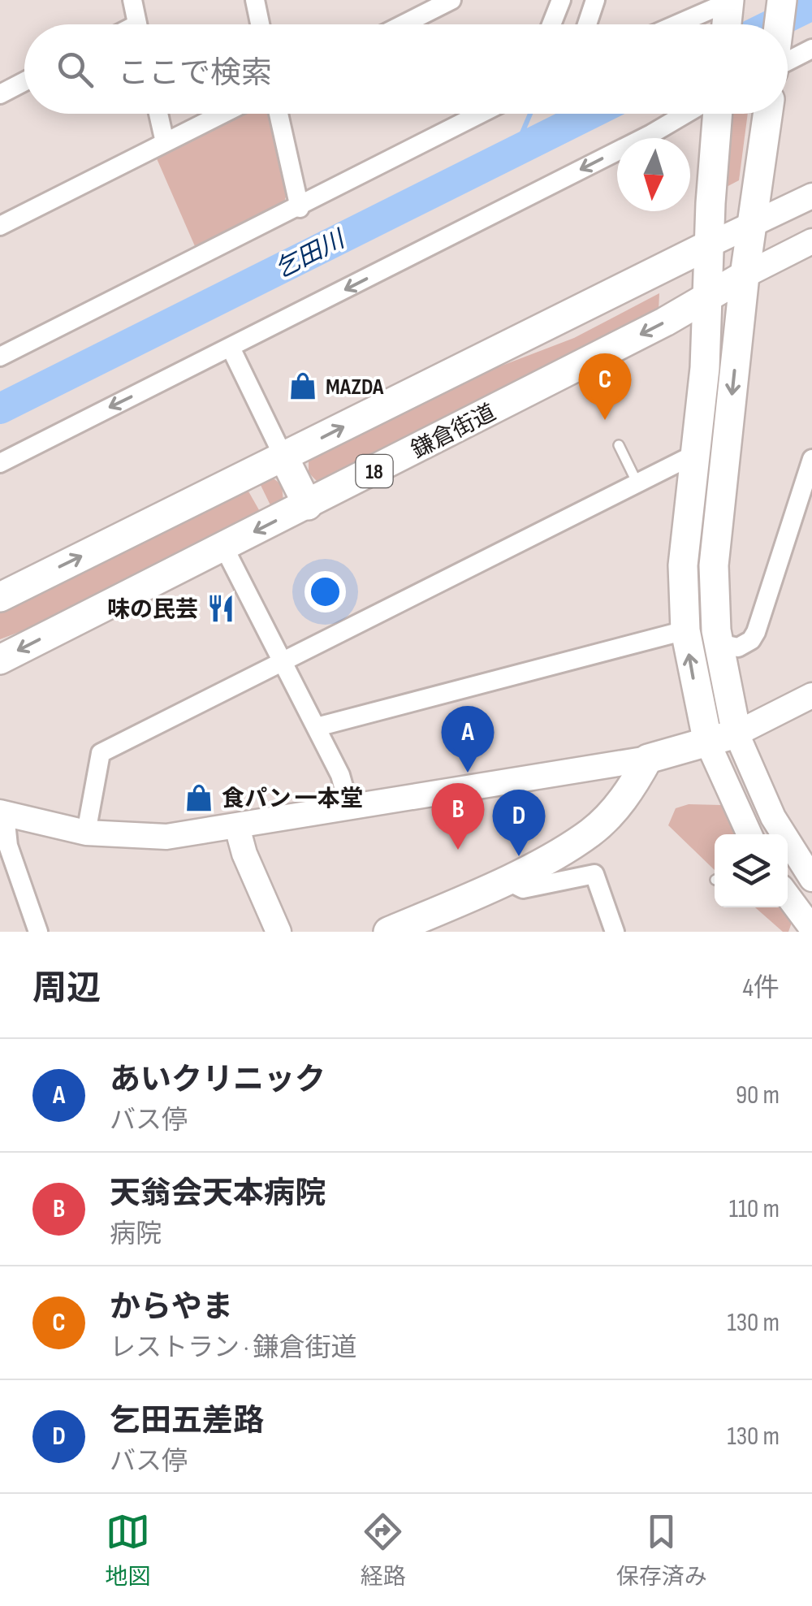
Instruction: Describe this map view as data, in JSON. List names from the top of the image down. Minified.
{"streets":{"main road":["鎌倉街道","18"]},"water":["乞田川"],"places":{"shop":["MAZDA","食パン 一本堂"],"restaurant":["味の民芸"]},"north":"bottom","page":{"search":"ここで検索","pins":["C","A","B","D"],"heading":["周辺","4件"],"list":[{"mark":"A","name":"あいクリニック","note":"バス停","value":"90 m"},{"mark":"B","name":"天翁会天本病院","note":"病院","value":"110 m"},{"mark":"C","name":"からやま","note":"レストラン · 鎌倉街道","value":"130 m"},{"mark":"D","name":"乞田五差路","note":"バス停","value":"130 m"}],"nav":["地図","経路","保存済み"]}}
